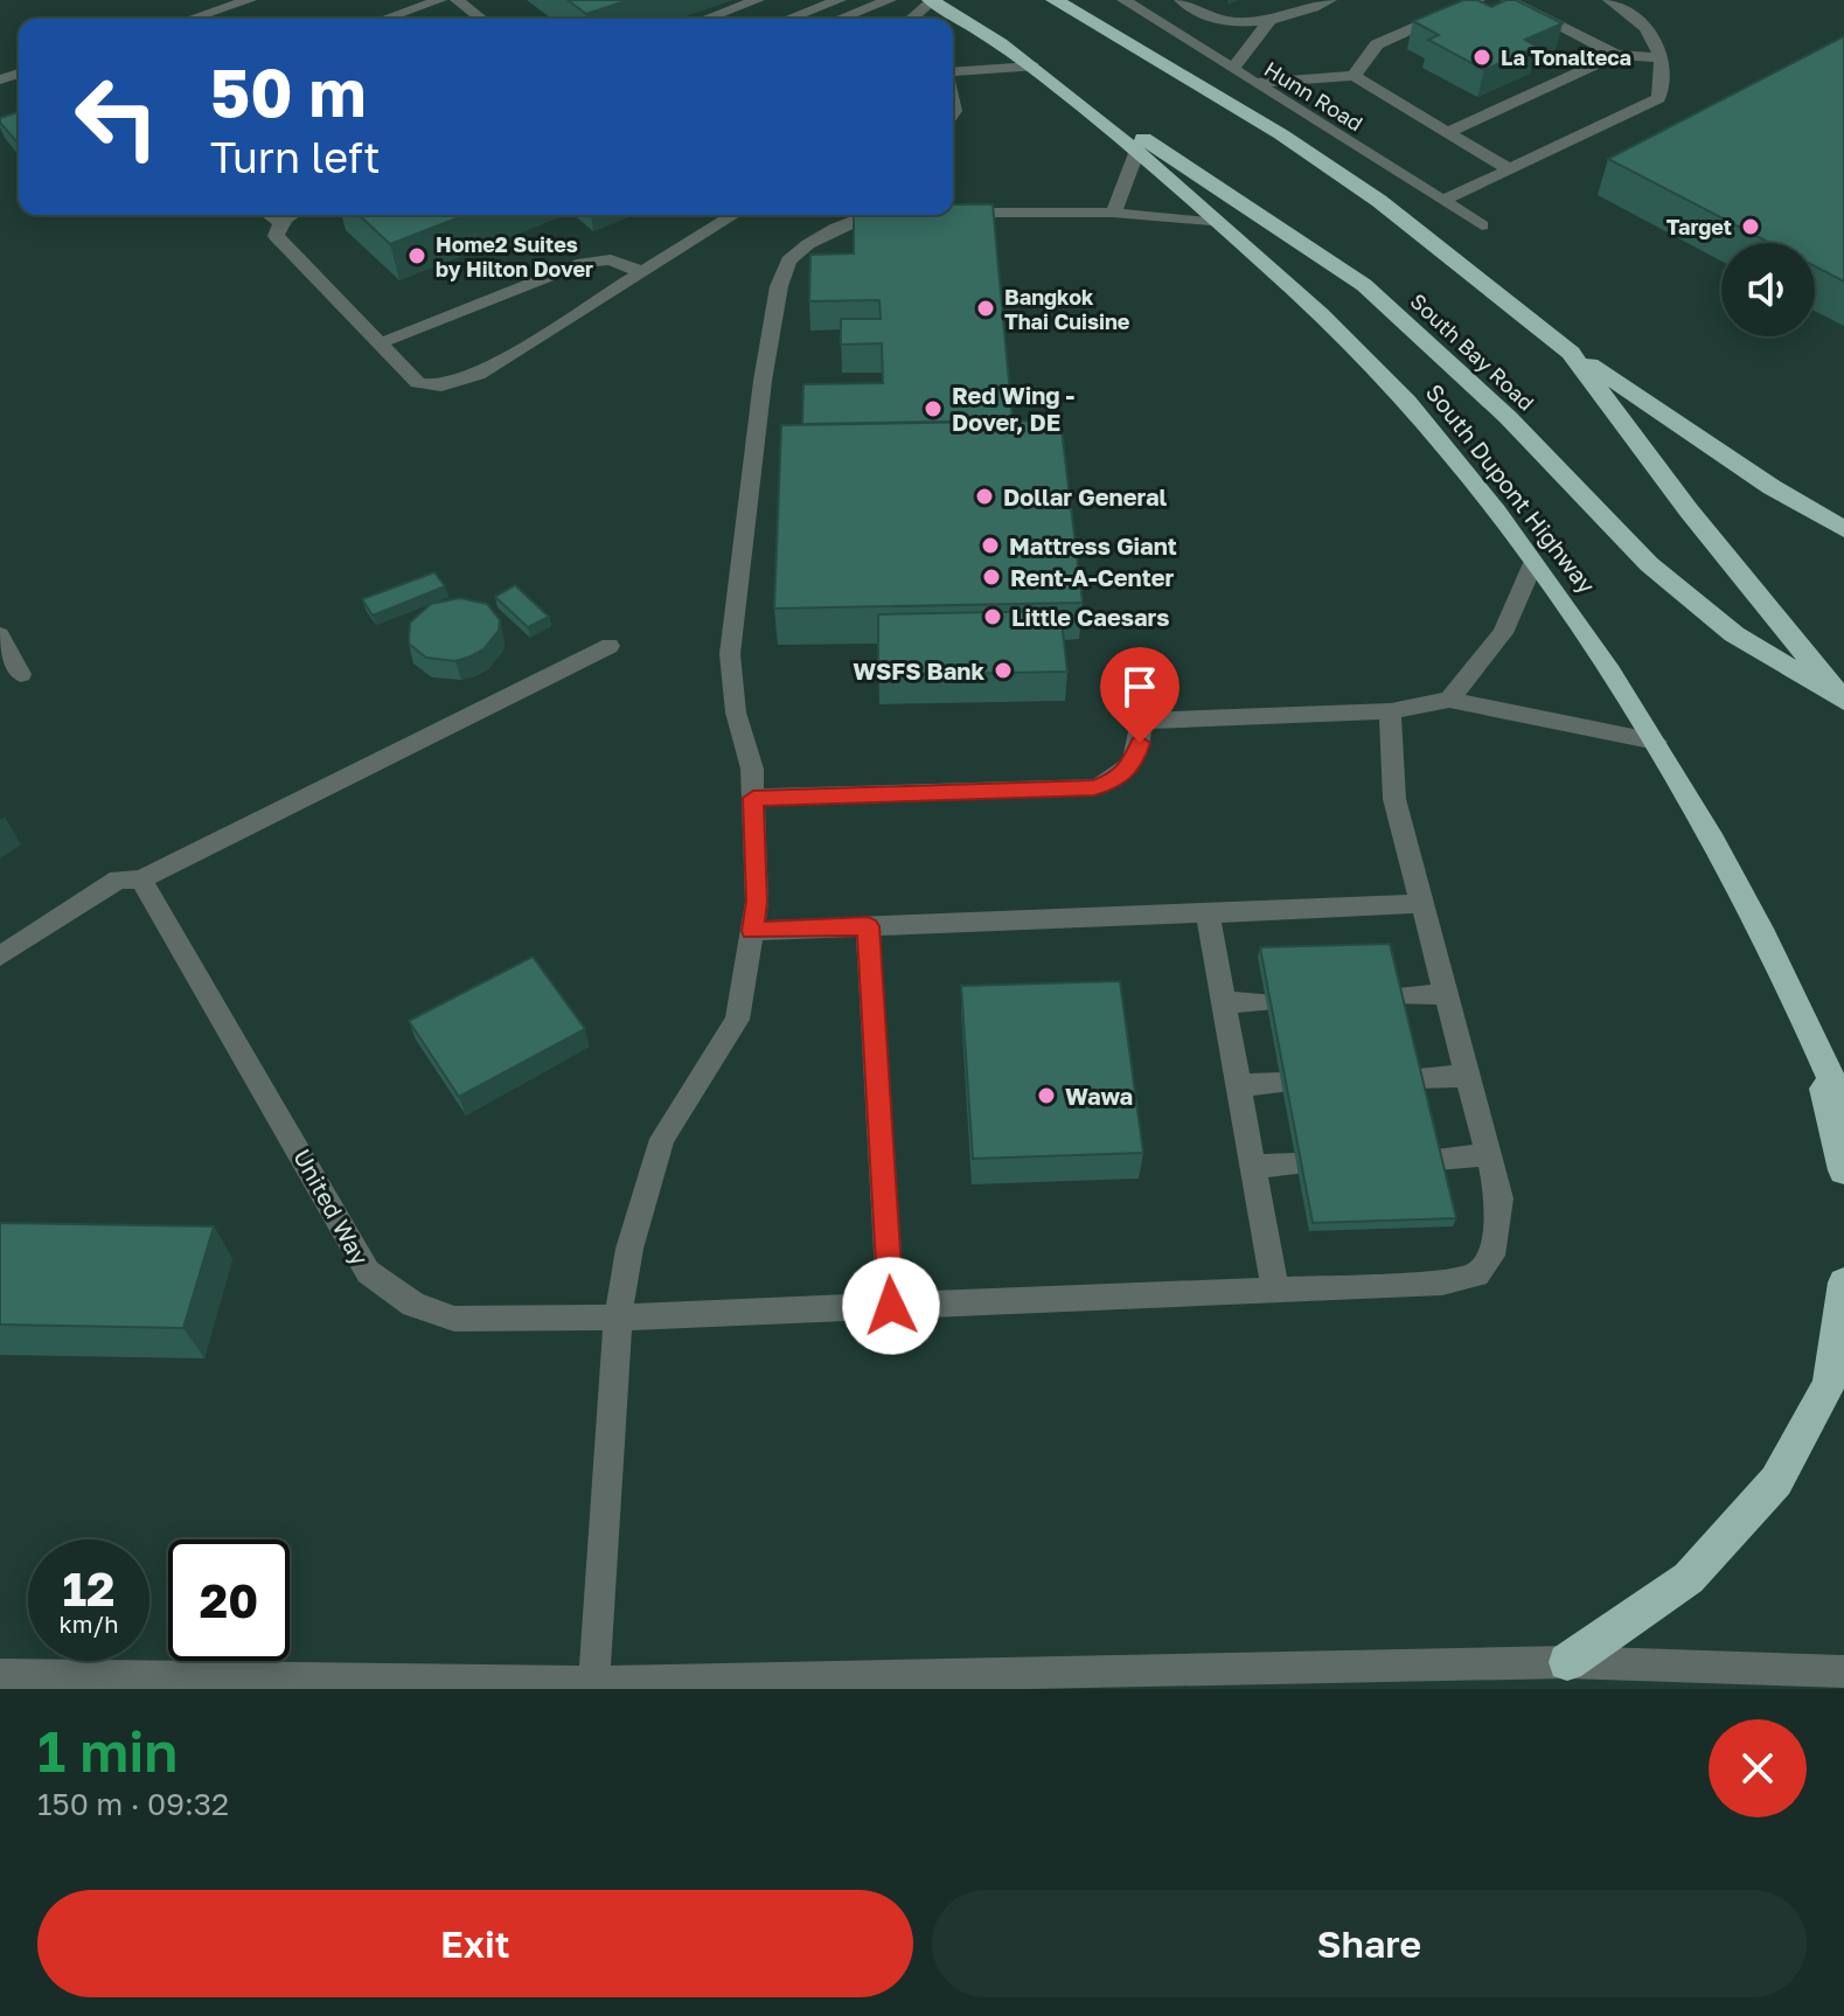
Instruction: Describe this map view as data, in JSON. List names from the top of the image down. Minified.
{"streets":{"highway":["South Bay Road","South Dupont Highway"],"street":["Hunn Road","United Way"]},"crossings":[["South Bay Road","South Dupont Highway"]],"places":["La Tonalteca","Target","Home2 Suites by Hilton Dover","Bangkok Thai Cuisine","Red Wing - Dover, DE","Dollar General","Mattress Giant","Rent-A-Center","Little Caesars","WSFS Bank","Wawa"],"page":{"turn":["50 m","Turn left"],"speed":"12 km/h","limit":"20","heading":["1 min","150 m · 09:32"],"buttons":["Exit","Share"]}}
